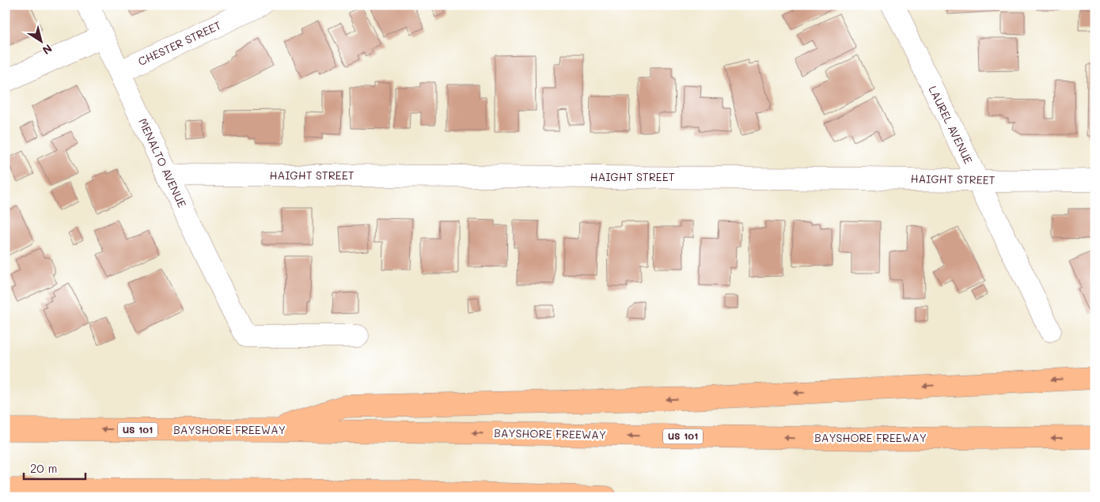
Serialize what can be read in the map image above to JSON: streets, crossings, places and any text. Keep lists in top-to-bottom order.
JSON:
{
  "streets": {
    "highway": ["US 101", "BAYSHORE FREEWAY"],
    "street": [
      "CHESTER STREET",
      "LAUREL AVENUE",
      "MENALTO AVENUE",
      "HAIGHT STREET"
    ]
  },
  "crossings": [
    ["CHESTER STREET", "MENALTO AVENUE"],
    ["LAUREL AVENUE", "HAIGHT STREET"],
    ["MENALTO AVENUE", "HAIGHT STREET"]
  ],
  "scale_bar": "20 m",
  "north": "bottom right"
}
